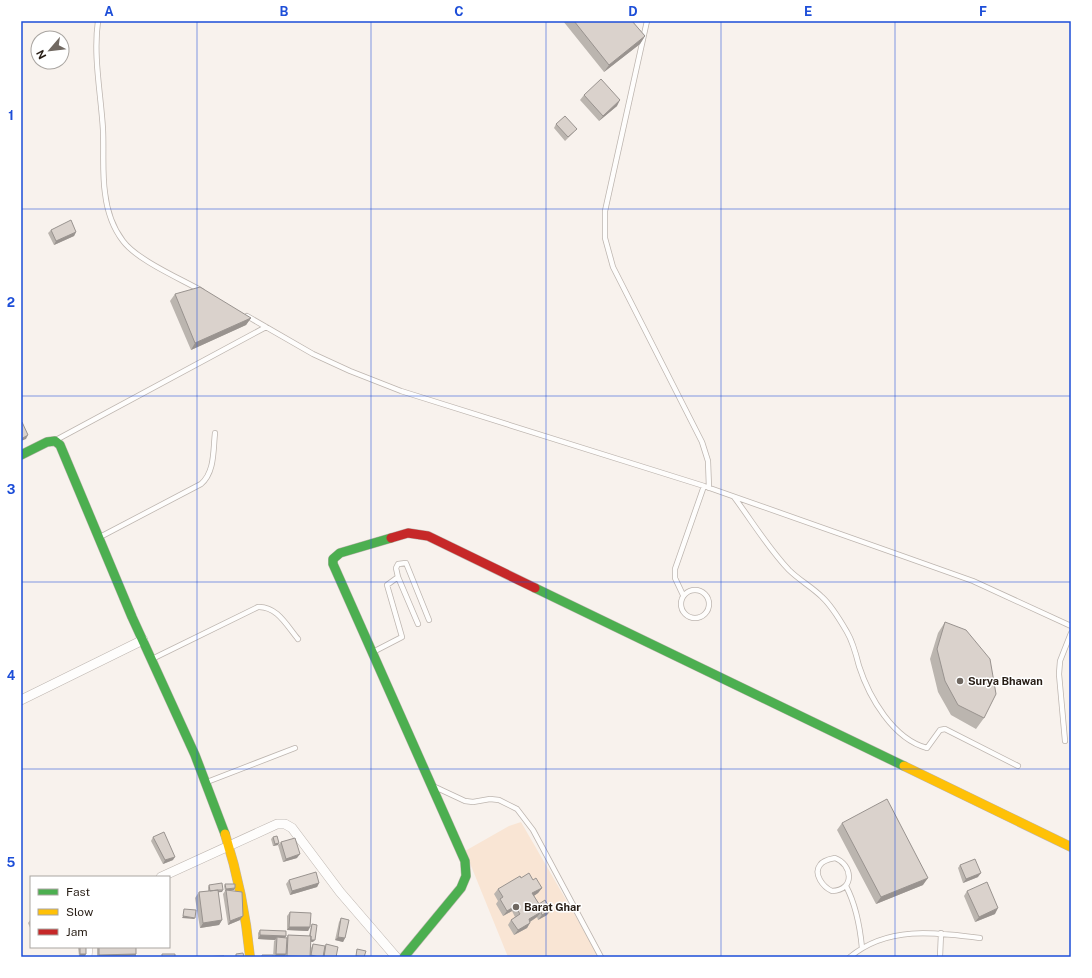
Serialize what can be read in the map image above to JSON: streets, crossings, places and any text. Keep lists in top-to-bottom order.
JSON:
{
  "places": ["Surya Bhawan", "Barat Ghar"],
  "legend": ["Fast", "Slow", "Jam"],
  "north": "bottom left",
  "grid": {
    "columns": [
      "A",
      "B",
      "C",
      "D",
      "E",
      "F"
    ],
    "rows": [
      "1",
      "2",
      "3",
      "4",
      "5"
    ]
  }
}
